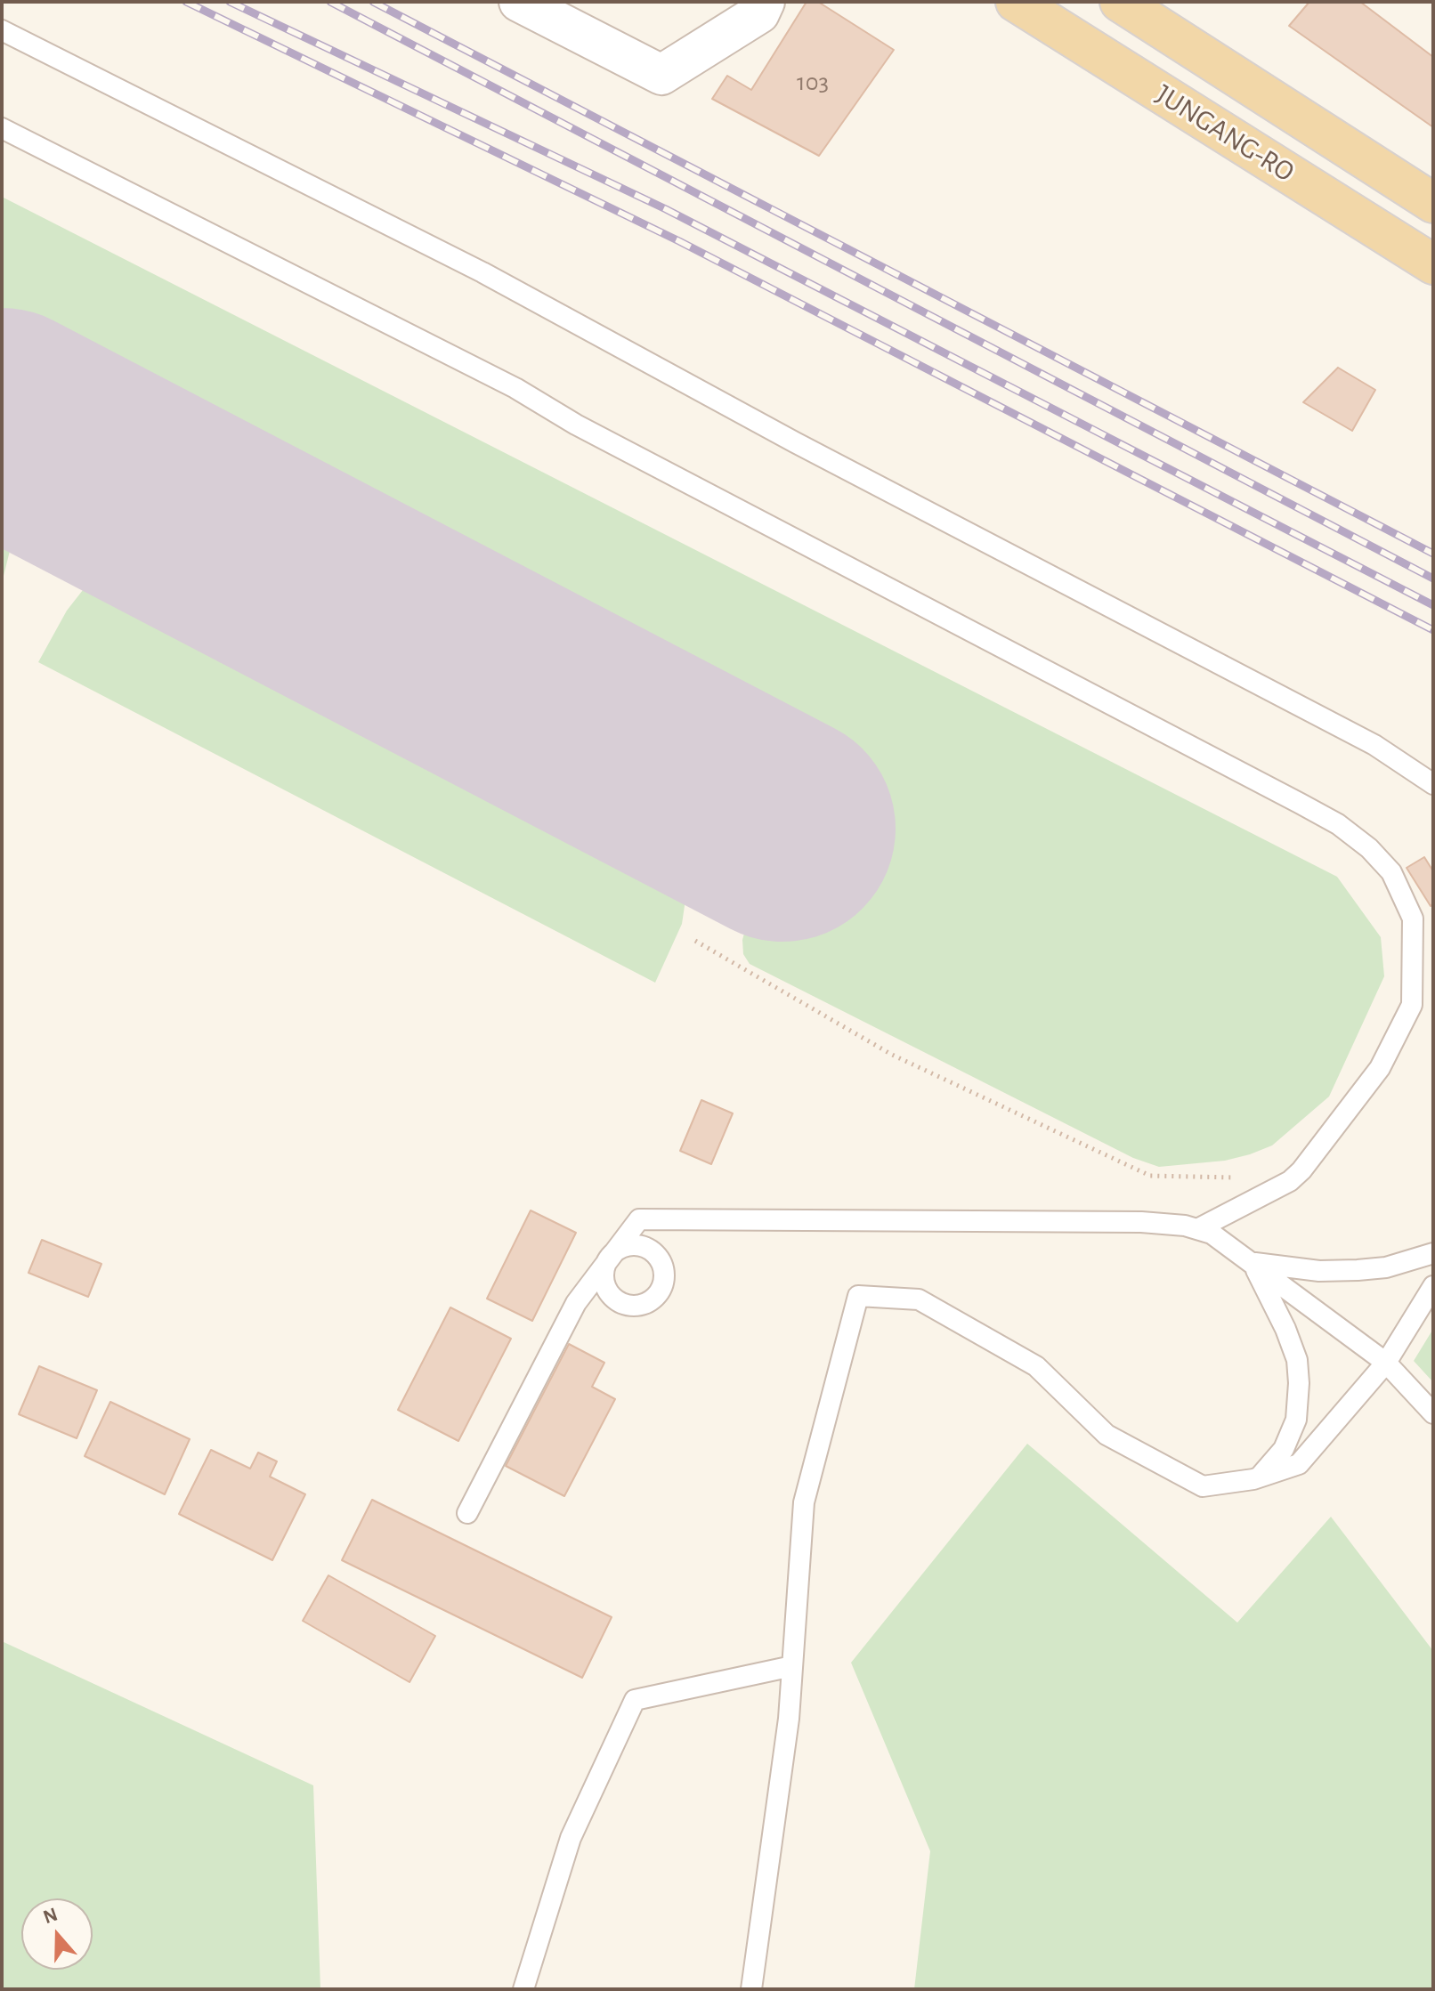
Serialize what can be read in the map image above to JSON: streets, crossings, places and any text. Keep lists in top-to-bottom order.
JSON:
{
  "streets": {
    "main road": ["JUNGANG-RO"]
  },
  "house_numbers": ["103"],
  "north": "top"
}
